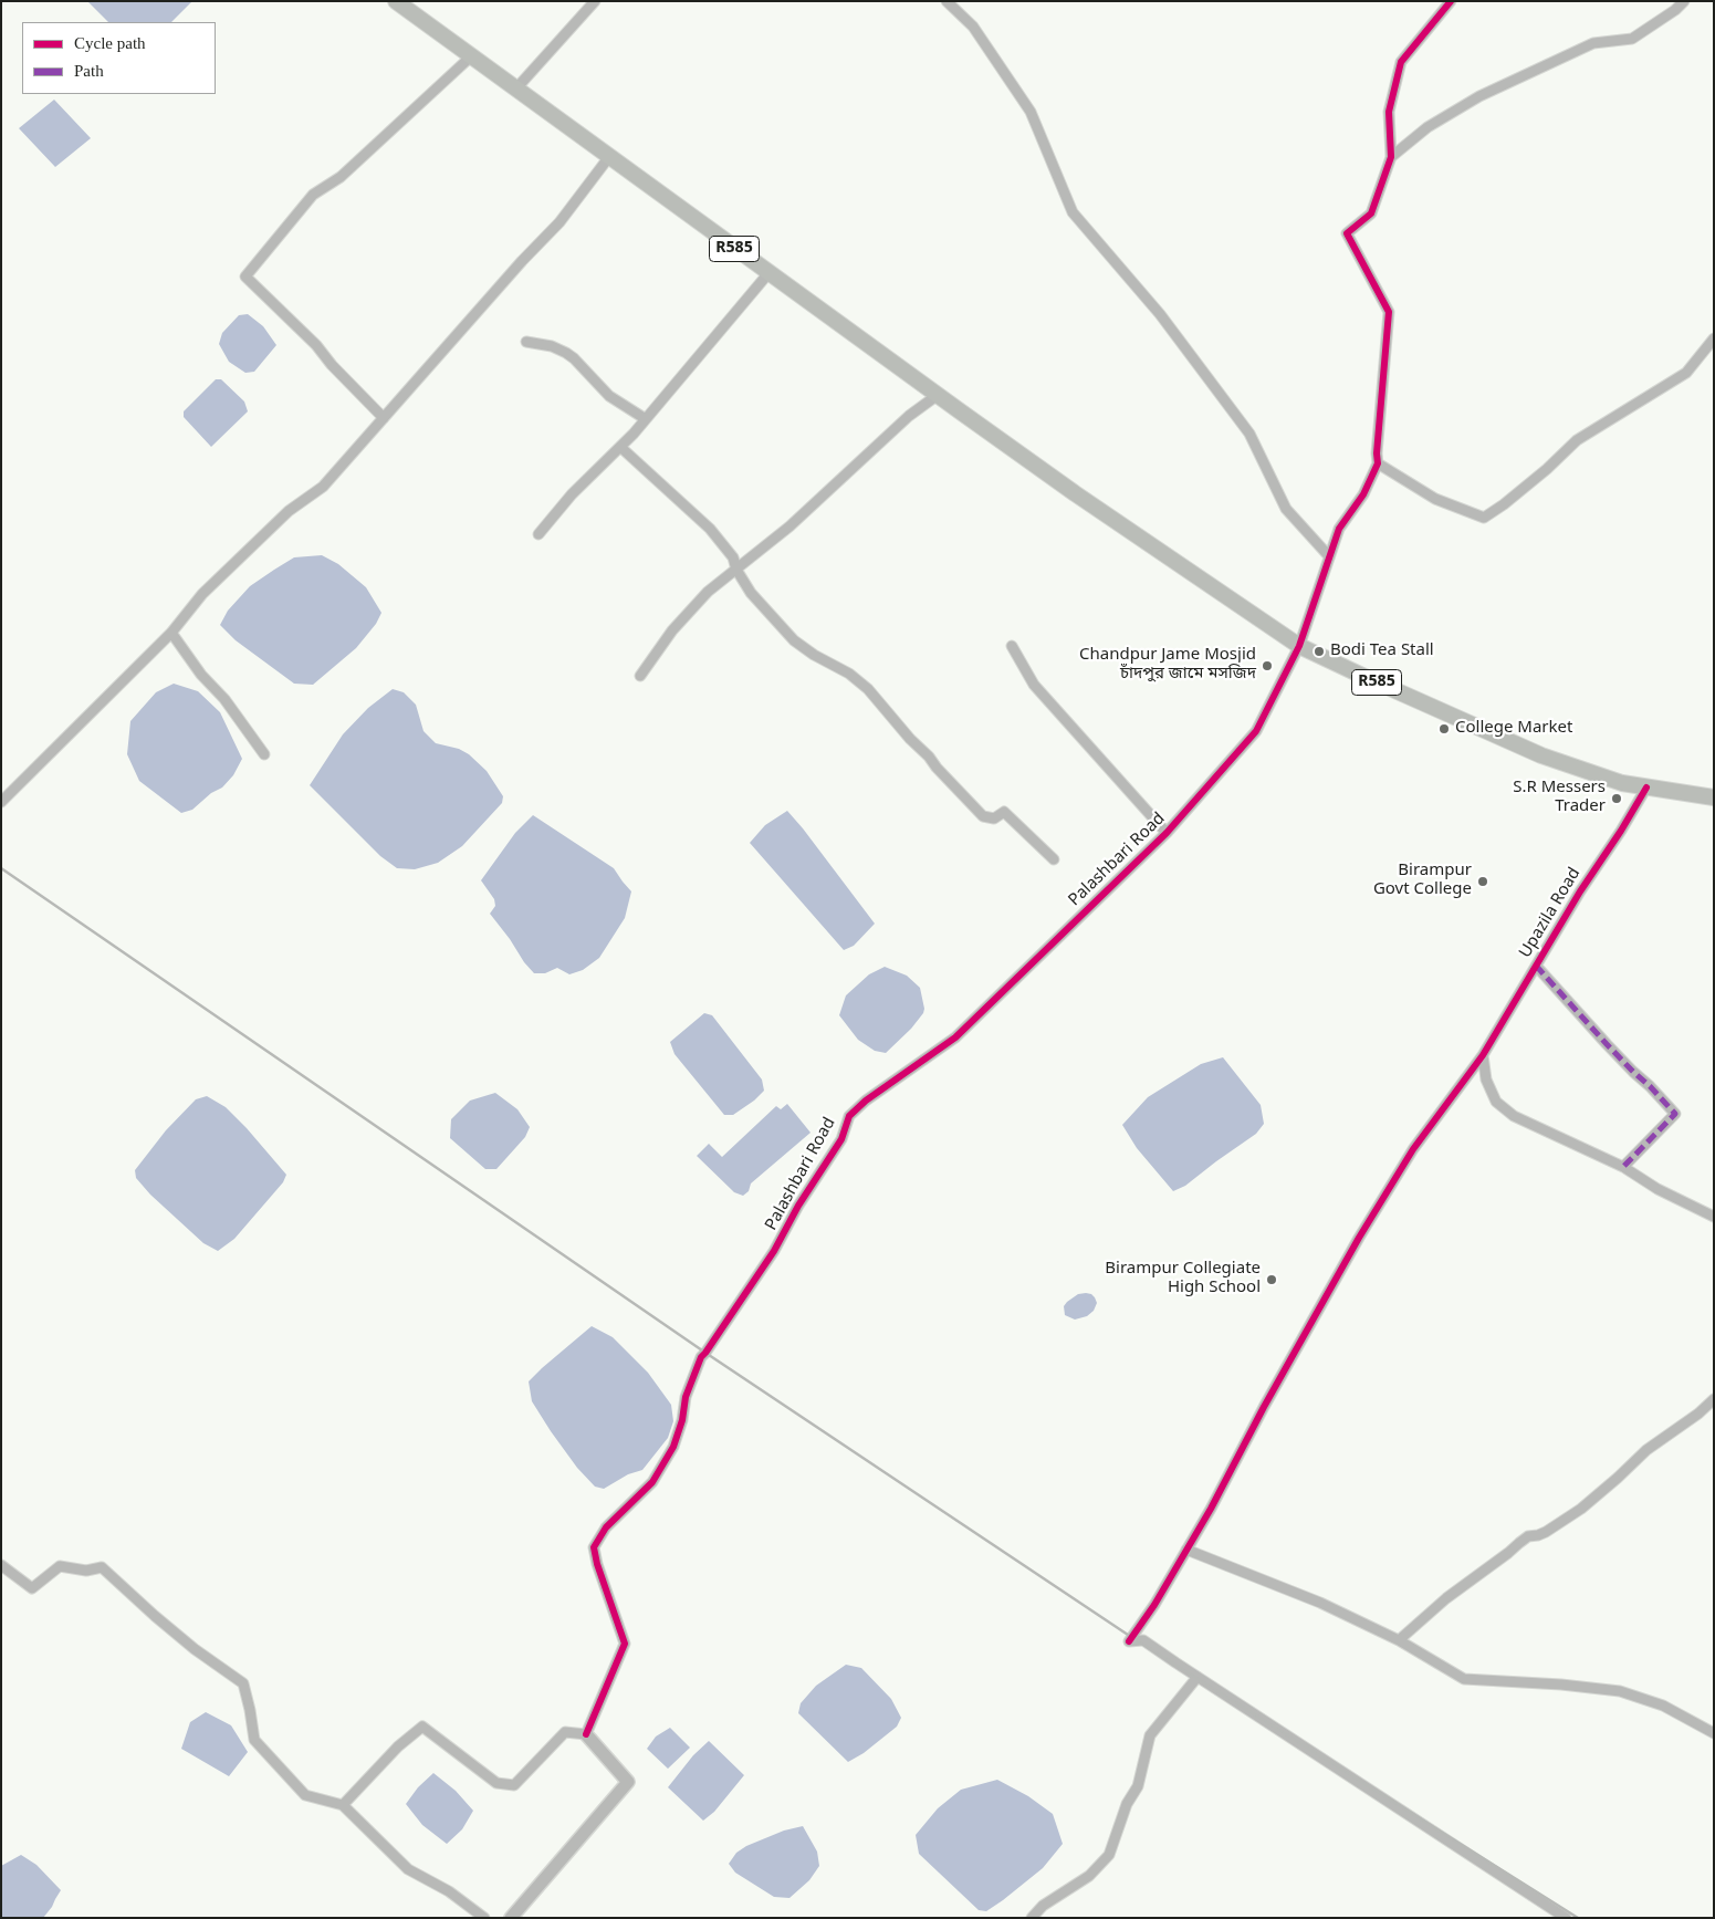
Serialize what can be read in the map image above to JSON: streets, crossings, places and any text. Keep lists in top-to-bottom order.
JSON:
{
  "streets": {
    "main road": ["R585"],
    "street": ["Palashbari Road", "Upazila Road"]
  },
  "crossings": [
    ["R585", "Palashbari Road"],
    ["R585", "Upazila Road"]
  ],
  "places": [
    "Bodi Tea Stall",
    "Chandpur Jame Mosjid চাঁদপুর জামে মসজিদ",
    "College Market",
    "S.R Messers Trader",
    "Birampur Govt College",
    "Birampur Collegiate High School"
  ],
  "legend": ["Cycle path", "Path"]
}
